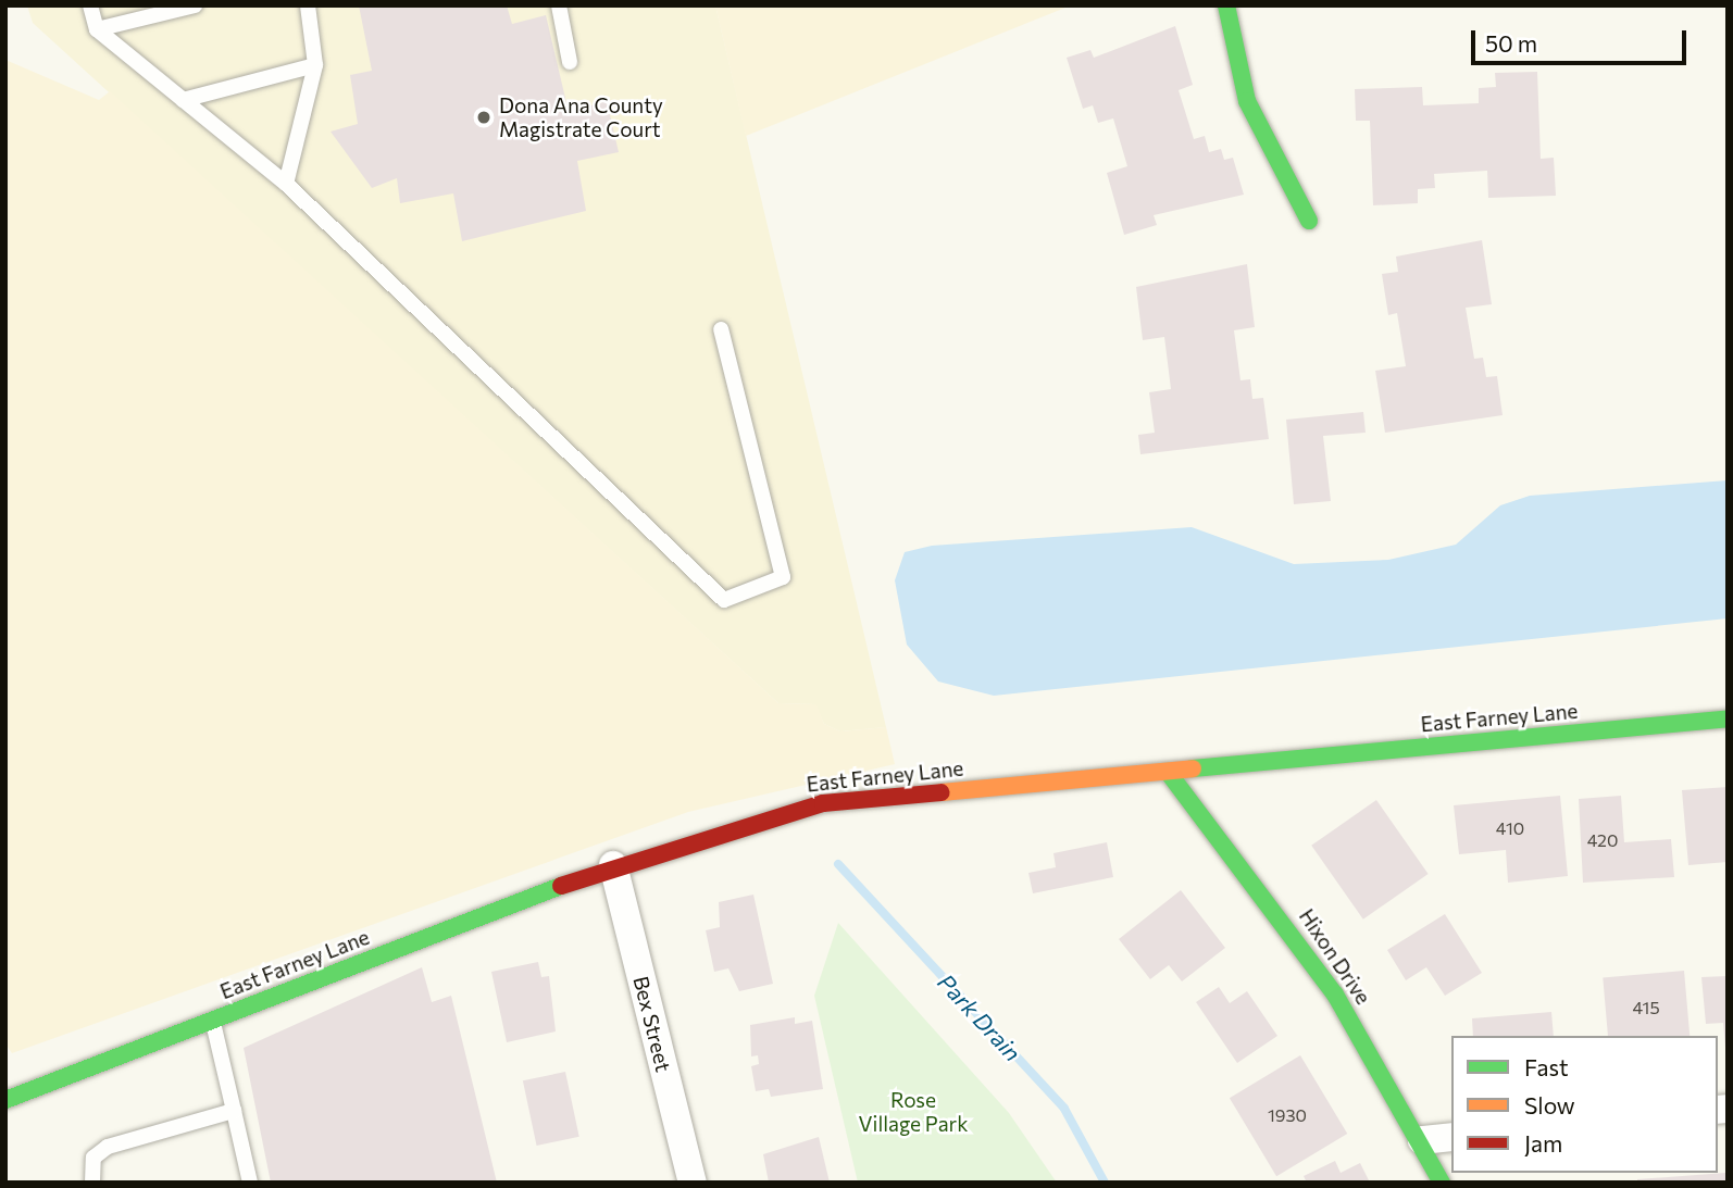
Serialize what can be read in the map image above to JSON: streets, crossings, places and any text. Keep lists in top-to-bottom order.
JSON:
{
  "streets": {
    "street": ["East Farney Lane", "Hixon Drive", "Bex Street"]
  },
  "crossings": [
    ["East Farney Lane", "Hixon Drive"],
    ["East Farney Lane", "Bex Street"]
  ],
  "water": ["Park Drain"],
  "parks": ["Rose Village Park"],
  "places": ["Dona Ana County Magistrate Court"],
  "house_numbers": [
    "410",
    "420",
    "415",
    "1930"
  ],
  "legend": ["Fast", "Slow", "Jam"],
  "scale_bar": "50 m"
}
